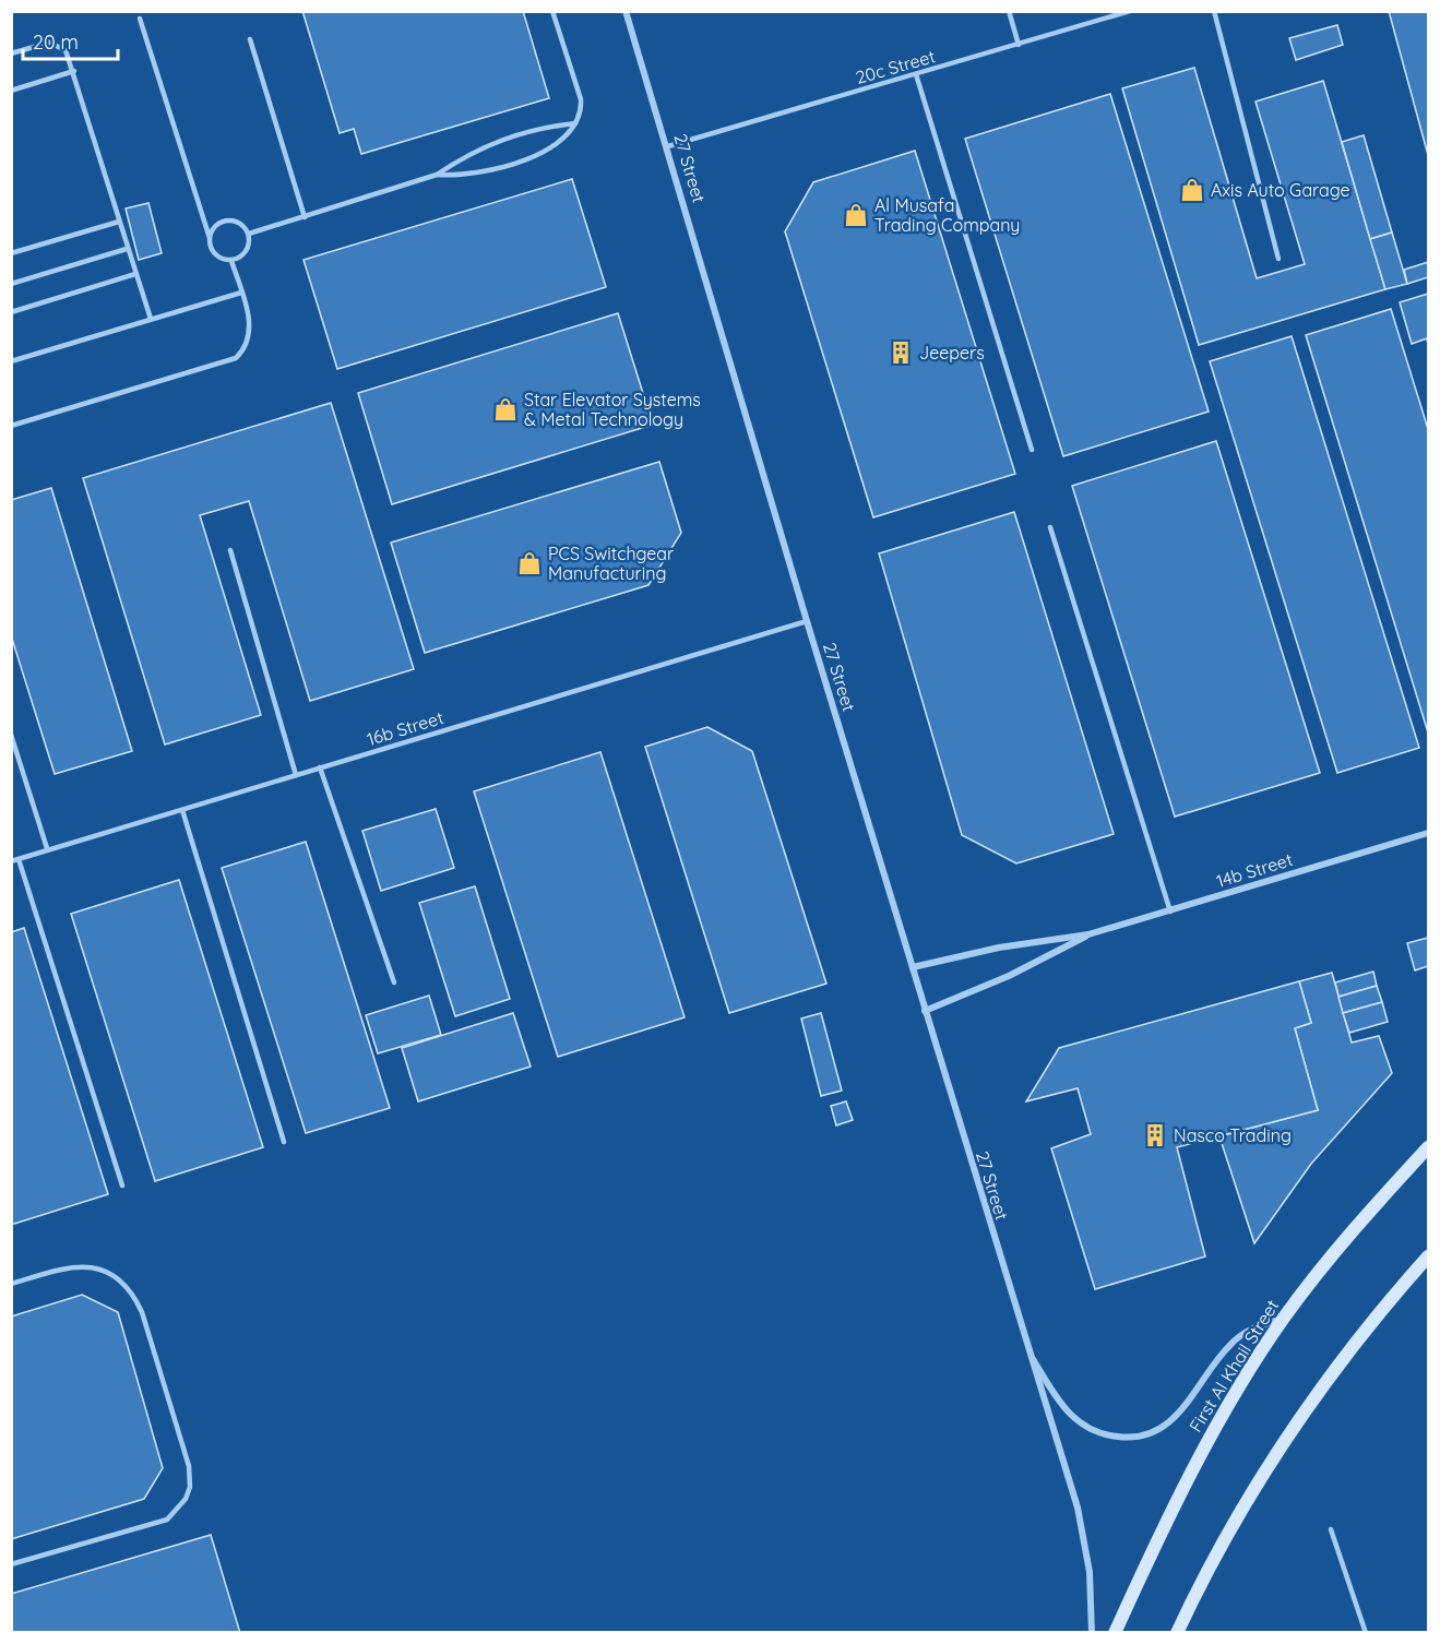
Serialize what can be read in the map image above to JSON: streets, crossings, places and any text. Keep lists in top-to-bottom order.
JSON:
{
  "streets": {
    "main road": ["First Al Khail Street"],
    "street": ["27 Street", "14b Street"],
    "lane": ["20c Street", "16b Street"]
  },
  "crossings": [
    ["20c Street", "27 Street"],
    ["27 Street", "16b Street"],
    ["27 Street", "14b Street"],
    ["27 Street", "First Al Khail Street"]
  ],
  "places": {
    "shop": [
      "Axis Auto Garage",
      "Al Musafa Trading Company",
      "Star Elevator Systems & Metal Technology",
      "PCS Switchgear Manufacturing"
    ],
    "building": ["Jeepers", "Nasco Trading"]
  },
  "scale_bar": "20 m"
}
